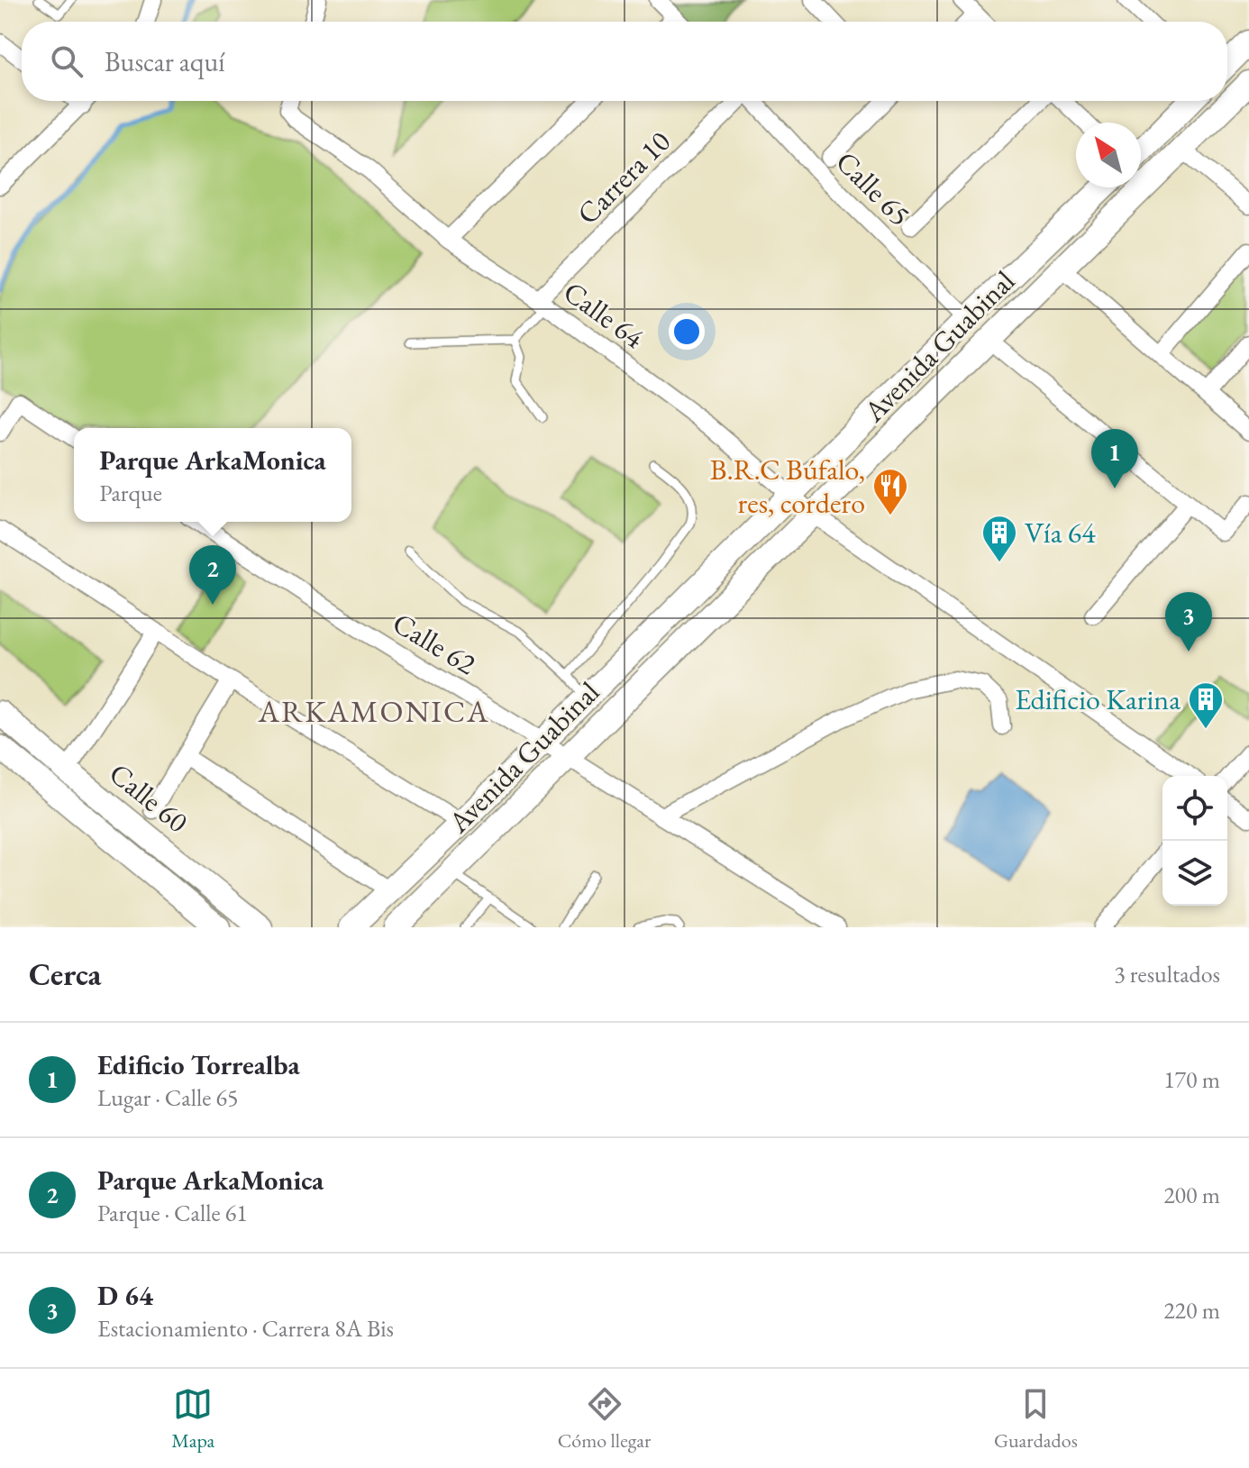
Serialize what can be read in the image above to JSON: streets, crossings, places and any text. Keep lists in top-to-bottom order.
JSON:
{
  "streets": {
    "main road": ["Avenida Guabinal", "Calle 60"],
    "street": [
      "Carrera 10",
      "Calle 65",
      "Calle 64",
      "Calle 62"
    ]
  },
  "crossings": [
    ["Carrera 10", "Calle 64"],
    ["Calle 65", "Avenida Guabinal"],
    ["Calle 64", "Avenida Guabinal"],
    ["Avenida Guabinal", "Calle 62"]
  ],
  "districts": ["ARKAMONICA"],
  "places": {
    "restaurant": ["B.R.C Búfalo, res, cordero"],
    "building": ["Vía 64", "Edificio Karina"]
  },
  "north": "top left",
  "page": {
    "search": "Buscar aquí",
    "popup": ["Parque ArkaMonica", "Parque"],
    "pins": ["1", "2", "3"],
    "heading": ["Cerca", "3 resultados"],
    "list": [
      {
        "mark": "1",
        "name": "Edificio Torrealba",
        "note": "Lugar · Calle 65",
        "value": "170 m"
      },
      {
        "mark": "2",
        "name": "Parque ArkaMonica",
        "note": "Parque · Calle 61",
        "value": "200 m"
      },
      {
        "mark": "3",
        "name": "D 64",
        "note": "Estacionamiento · Carrera 8A Bis",
        "value": "220 m"
      }
    ],
    "nav": ["Mapa", "Cómo llegar", "Guardados"]
  }
}
